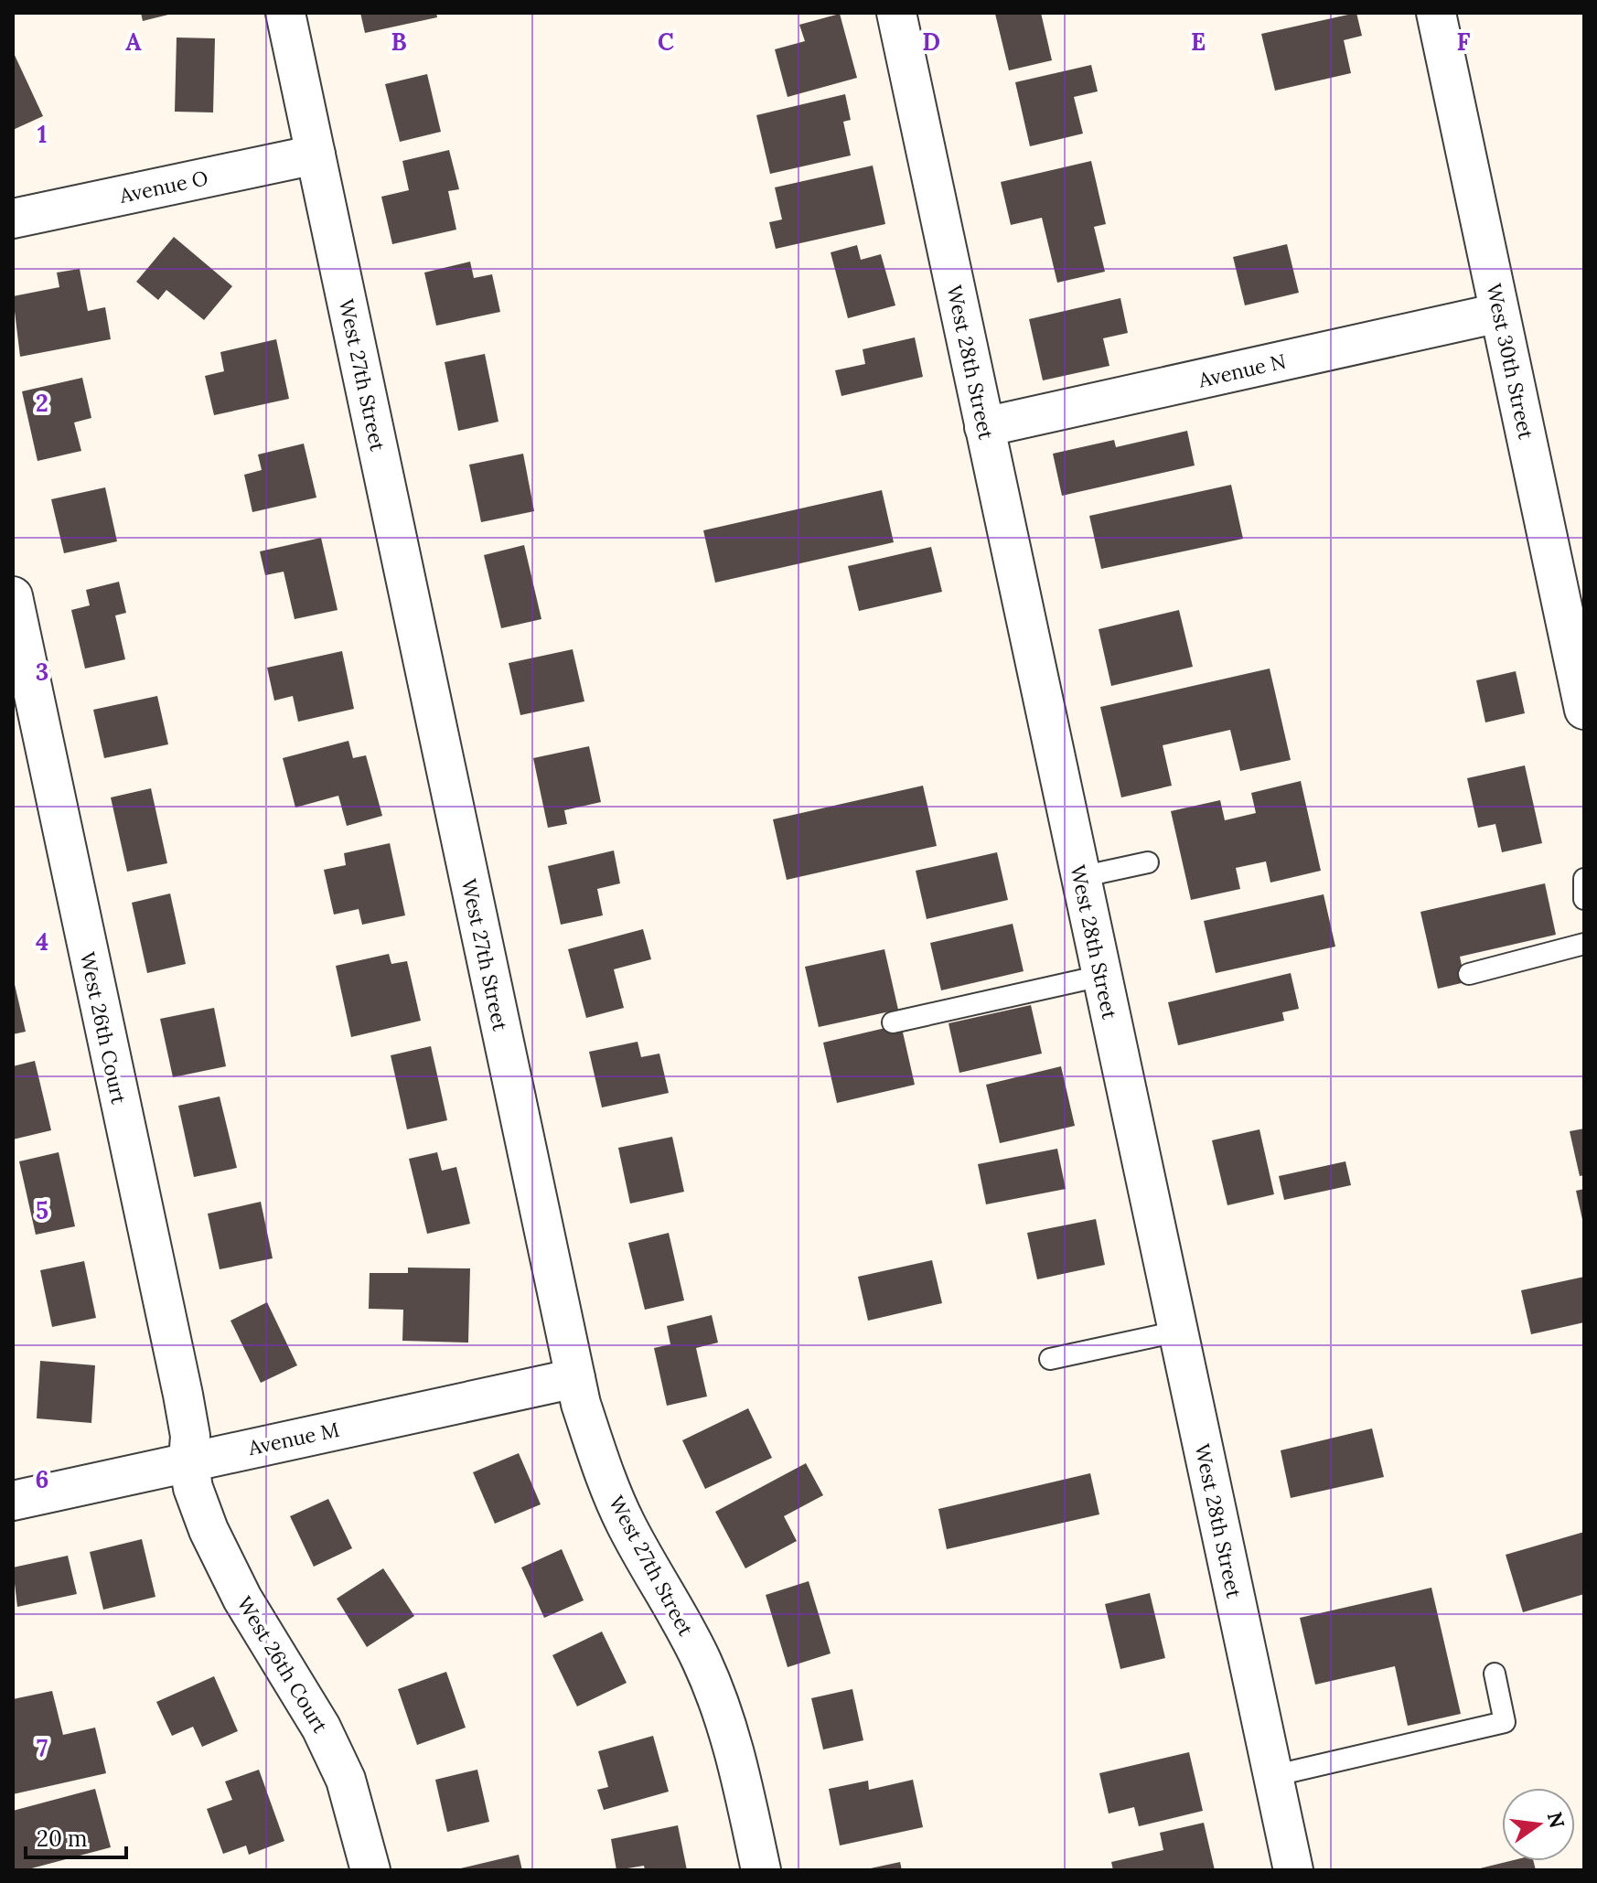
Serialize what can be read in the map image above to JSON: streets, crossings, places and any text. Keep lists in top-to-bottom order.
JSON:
{
  "streets": {
    "street": [
      "Avenue O",
      "West 30th Street",
      "West 28th Street",
      "Avenue N",
      "West 27th Street",
      "West 26th Court",
      "Avenue M"
    ]
  },
  "crossings": [
    ["Avenue O", "West 27th Street"],
    ["West 30th Street", "Avenue N"],
    ["West 28th Street", "Avenue N"],
    ["West 27th Street", "Avenue M"],
    ["West 26th Court", "Avenue M"]
  ],
  "scale_bar": "20 m",
  "north": "right",
  "grid": {
    "columns": [
      "A",
      "B",
      "C",
      "D",
      "E",
      "F"
    ],
    "rows": [
      "1",
      "2",
      "3",
      "4",
      "5",
      "6",
      "7"
    ]
  }
}
